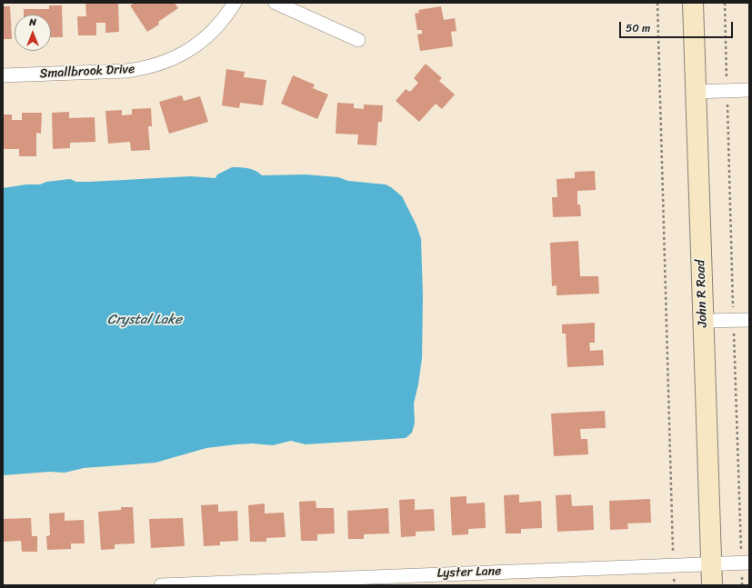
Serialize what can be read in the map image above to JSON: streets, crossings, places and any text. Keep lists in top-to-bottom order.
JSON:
{
  "streets": {
    "main road": ["John R Road"],
    "street": ["Smallbrook Drive", "Lyster Lane"]
  },
  "crossings": [
    ["John R Road", "Lyster Lane"]
  ],
  "water": ["Crystal Lake"],
  "scale_bar": "50 m",
  "north": "top"
}
